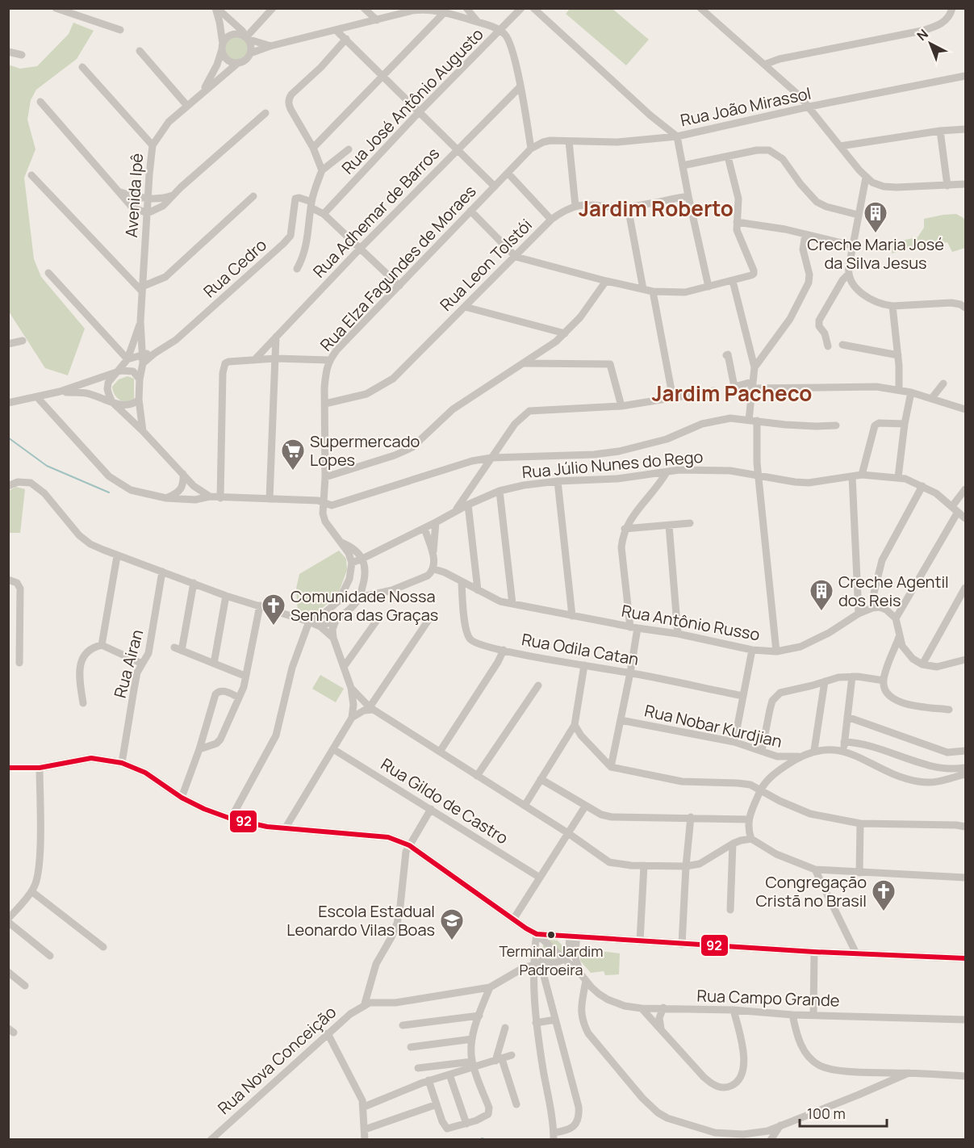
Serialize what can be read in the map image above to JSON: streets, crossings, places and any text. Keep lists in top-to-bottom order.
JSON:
{
  "streets": {
    "street": [
      "Rua José Antônio Augusto",
      "Rua João Mirassol",
      "Avenida Ipê",
      "Rua Adhemar de Barros",
      "Rua Leon Tolstói",
      "Rua Cedro",
      "Rua Elza Fagundes de Moraes",
      "Rua Júlio Nunes do Rego",
      "Rua Antônio Russo",
      "Rua Odila Catan",
      "Rua Airan",
      "Rua Nobar Kurdjian",
      "Rua Gildo de Castro",
      "Rua Campo Grande",
      "Rua Nova Conceição"
    ]
  },
  "crossings": [
    ["Rua João Mirassol", "Rua Elza Fagundes de Moraes"],
    ["Avenida Ipê", "Rua Cedro"],
    ["Rua Leon Tolstói", "Rua Elza Fagundes de Moraes"],
    ["Rua Elza Fagundes de Moraes", "Rua Júlio Nunes do Rego"],
    ["Rua Antônio Russo", "Rua Odila Catan"]
  ],
  "districts": ["Jardim Roberto", "Jardim Pacheco"],
  "places": {
    "building": ["Creche Maria José da Silva Jesus", "Creche Agentil dos Reis"],
    "supermarket": ["Supermercado Lopes"],
    "church": ["Comunidade Nossa Senhora das Graças", "Congregação Cristã no Brasil"],
    "other": ["Terminal Jardim Padroeira"],
    "school or university": ["Escola Estadual Leonardo Vilas Boas"]
  },
  "lines": ["transit line 92"],
  "scale_bar": "100 m",
  "north": "top left"
}
